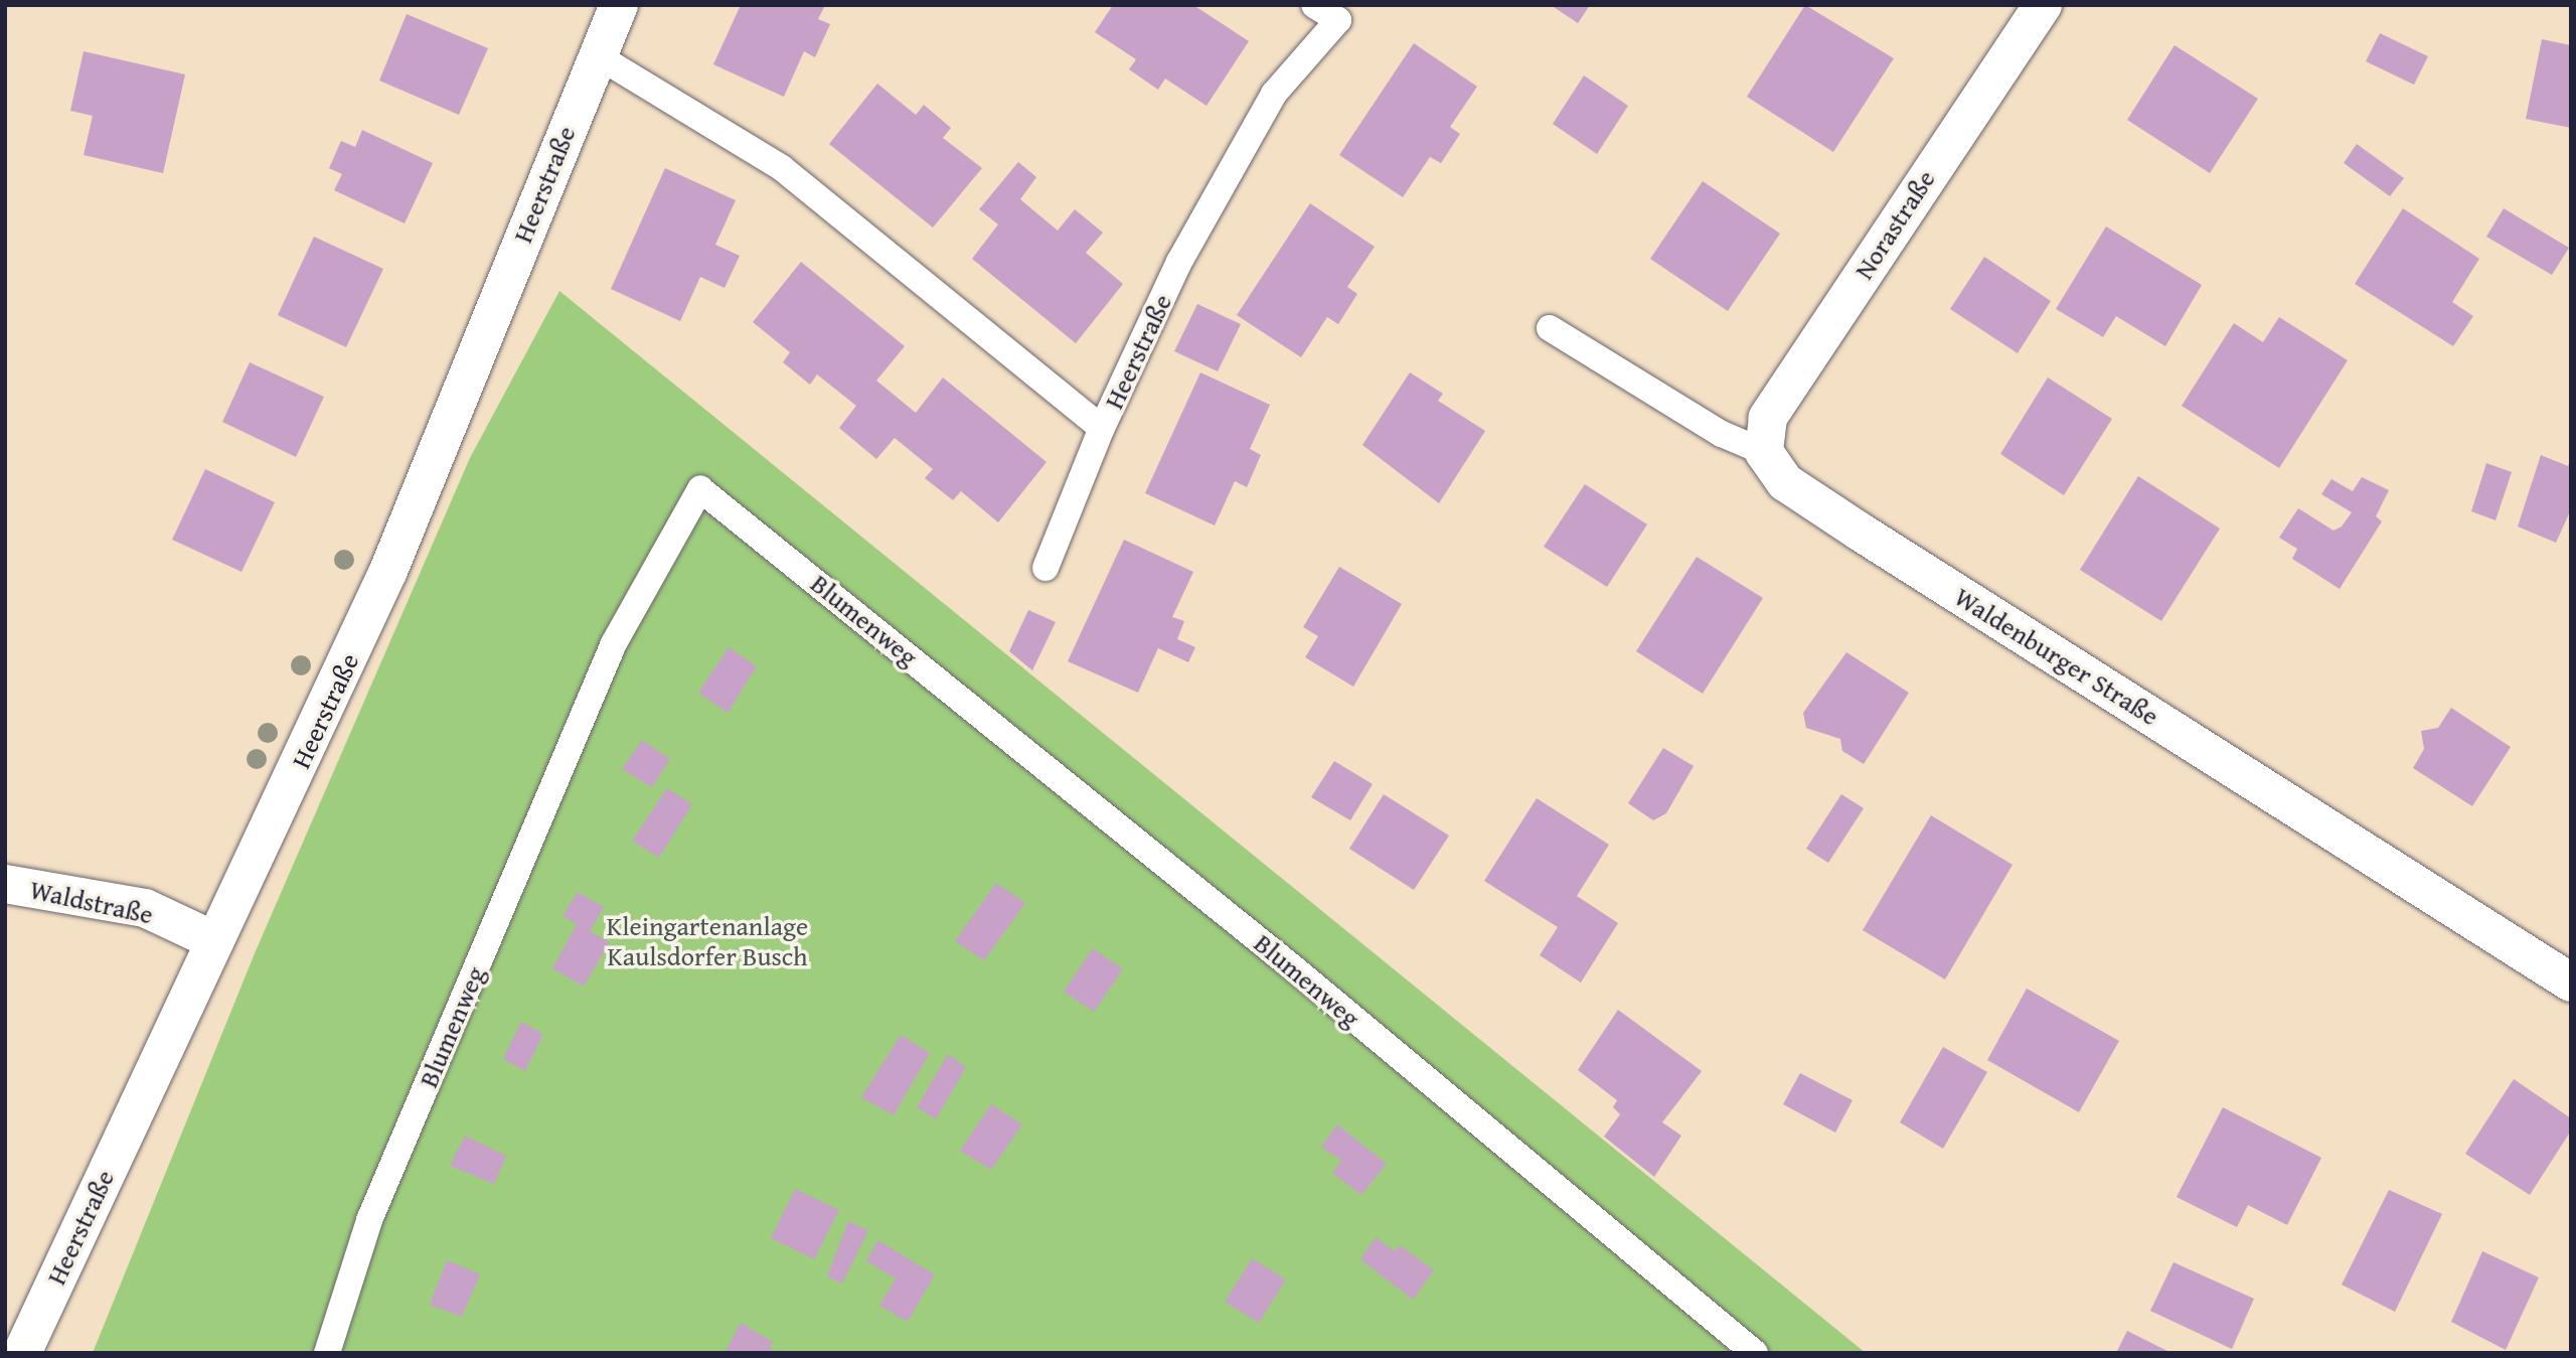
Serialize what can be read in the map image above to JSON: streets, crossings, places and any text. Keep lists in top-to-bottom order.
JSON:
{
  "streets": {
    "street": [
      "Heerstraße",
      "Norastraße",
      "Waldenburger Straße",
      "Waldstraße"
    ],
    "lane": ["Blumenweg"]
  },
  "crossings": [
    ["Heerstraße", "Waldstraße"],
    ["Norastraße", "Waldenburger Straße"]
  ],
  "parks": ["Kleingartenanlage Kaulsdorfer Busch"]
}
